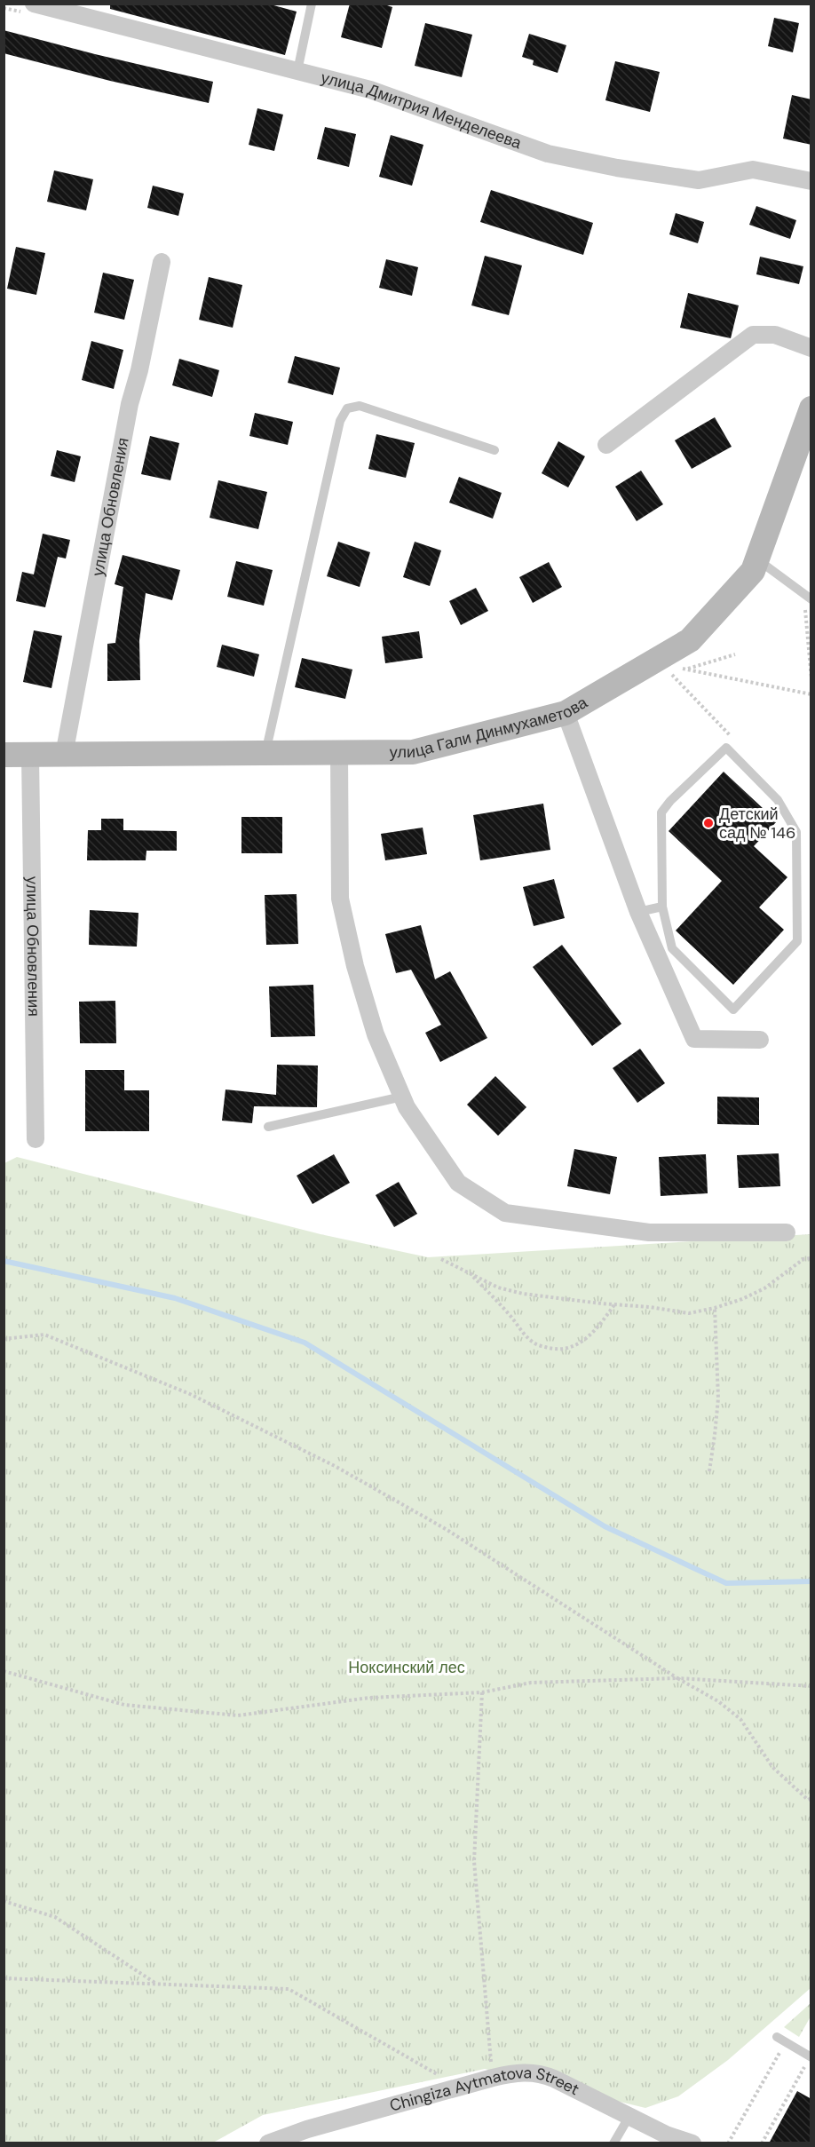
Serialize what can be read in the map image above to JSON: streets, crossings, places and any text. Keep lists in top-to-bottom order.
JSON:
{
  "streets": {
    "street": [
      "улица Дмитрия Менделеева",
      "улица Обновления",
      "улица Гали Динмухаметова",
      "Chingiza Aytmatova Street"
    ]
  },
  "crossings": [
    ["улица Обновления", "улица Гали Динмухаметова"]
  ],
  "parks": ["Ноксинский лес"],
  "places": ["Детский сад № 146"]
}
